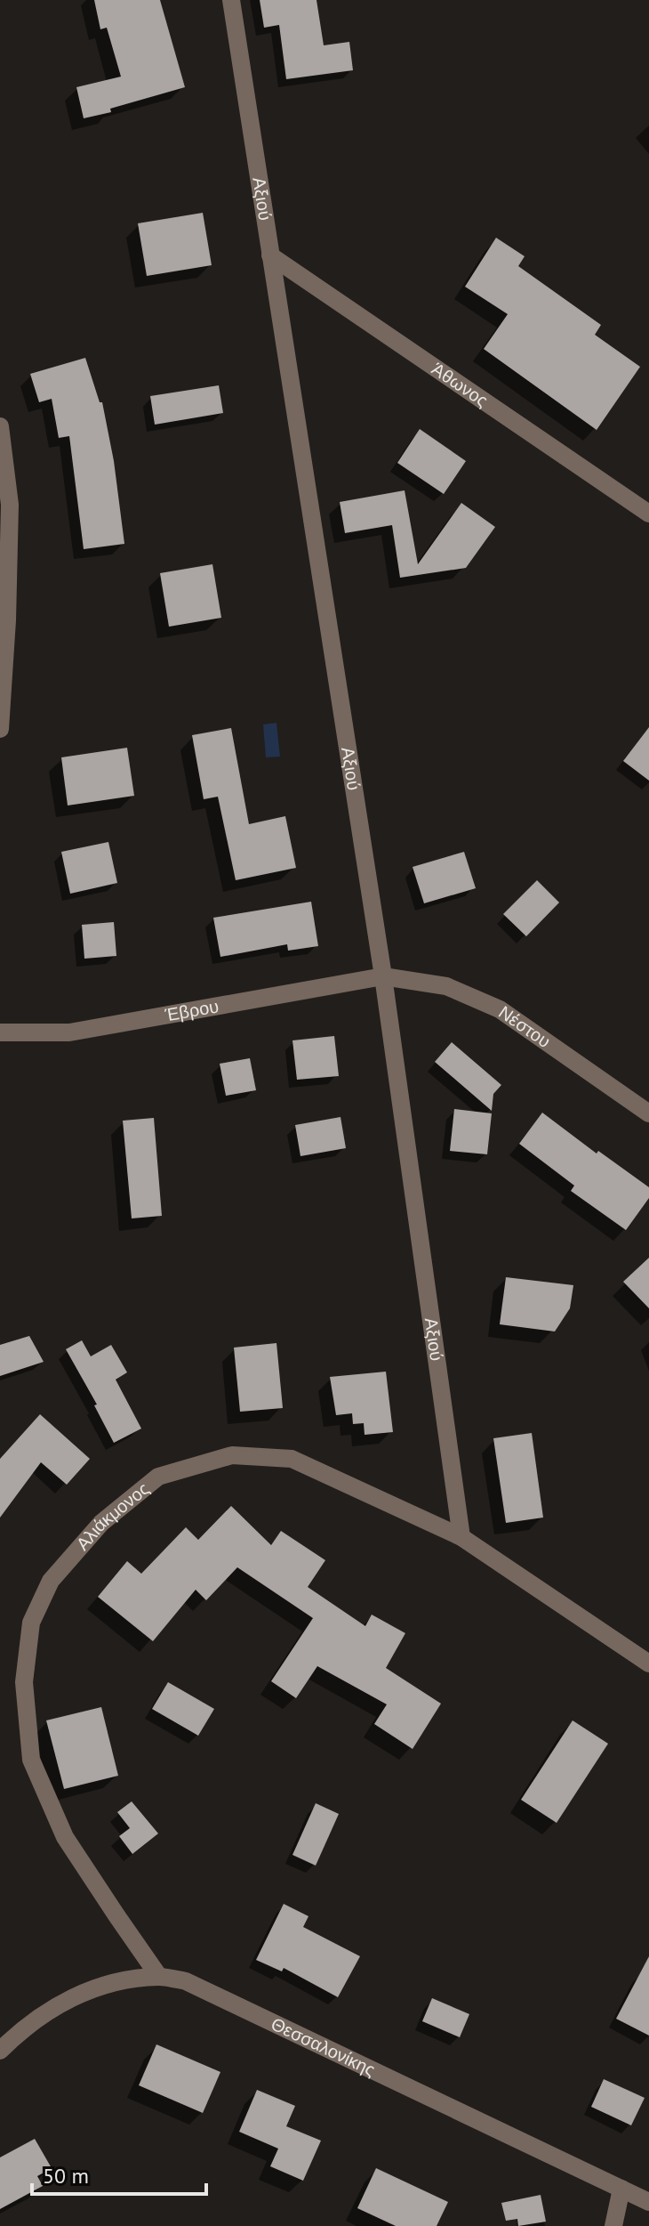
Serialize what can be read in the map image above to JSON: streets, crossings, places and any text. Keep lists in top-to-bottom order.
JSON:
{
  "streets": {
    "street": [
      "Αξιού",
      "Άθωνος",
      "Έβρου",
      "Νέστου",
      "Αλιάκμονος",
      "Θεσσαλονίκης"
    ]
  },
  "crossings": [
    ["Αξιού", "Άθωνος"],
    ["Αξιού", "Έβρου"],
    ["Αξιού", "Νέστου"],
    ["Αξιού", "Αλιάκμονος"],
    ["Έβρου", "Νέστου"],
    ["Αλιάκμονος", "Θεσσαλονίκης"]
  ],
  "scale_bar": "50 m"
}
